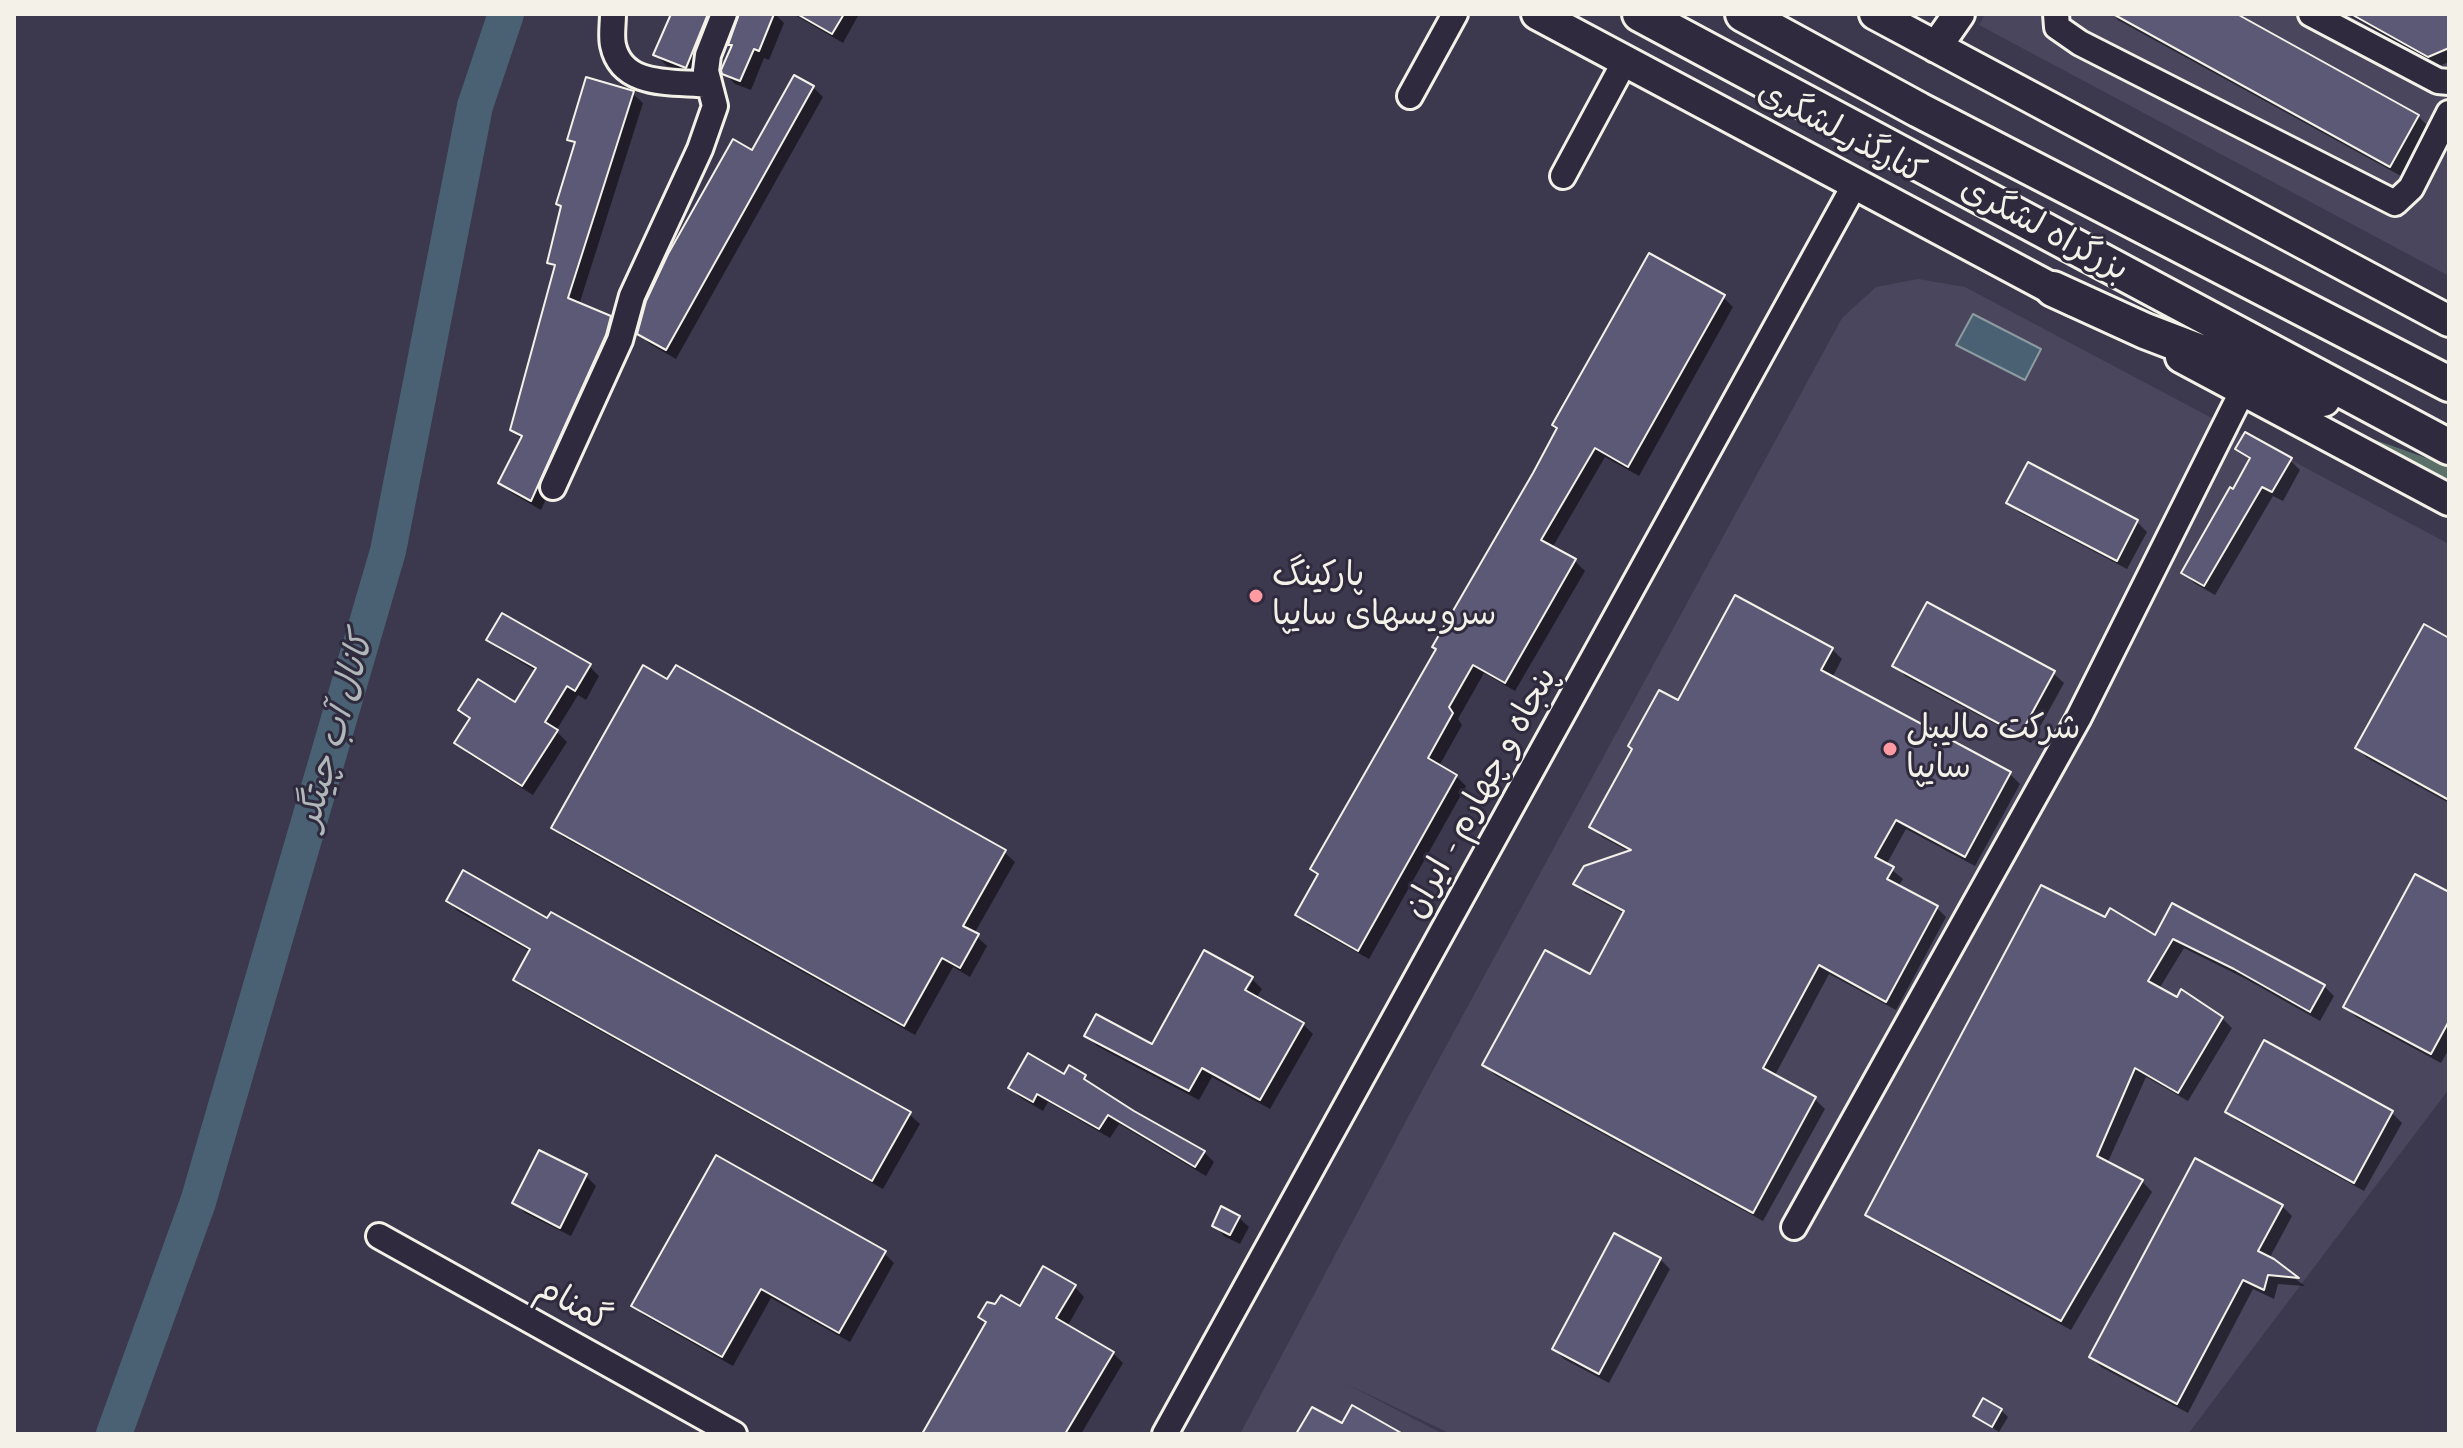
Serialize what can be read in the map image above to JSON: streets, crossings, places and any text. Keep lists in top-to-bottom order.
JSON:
{
  "streets": {
    "highway": ["بزرگراه لشگری"],
    "main road": ["کنارگذر لشگری"],
    "lane": ["پنجاه و چهارم - ایران", "گمنام"]
  },
  "crossings": [
    ["کنارگذر لشگری", "پنجاه و چهارم - ایران"]
  ],
  "water": ["کانال آب چیتگر"],
  "places": ["پارکینگ سرویسهای سایپا", "شرکت مالیبل سایپا"]
}
